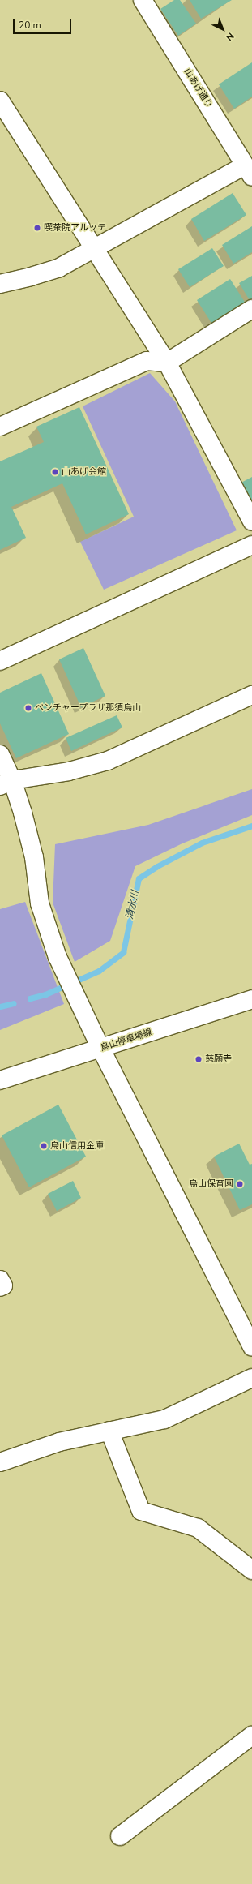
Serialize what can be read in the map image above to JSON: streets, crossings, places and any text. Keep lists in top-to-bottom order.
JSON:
{
  "streets": {
    "street": ["山あげ通り", "烏山停車場線"]
  },
  "water": ["清水川"],
  "places": [
    "喫茶院アルッテ",
    "山あげ会館",
    "ベンチャープラザ那須烏山",
    "慈願寺",
    "烏山信用金庫",
    "烏山保育園"
  ],
  "scale_bar": "20 m",
  "north": "bottom right"
}
